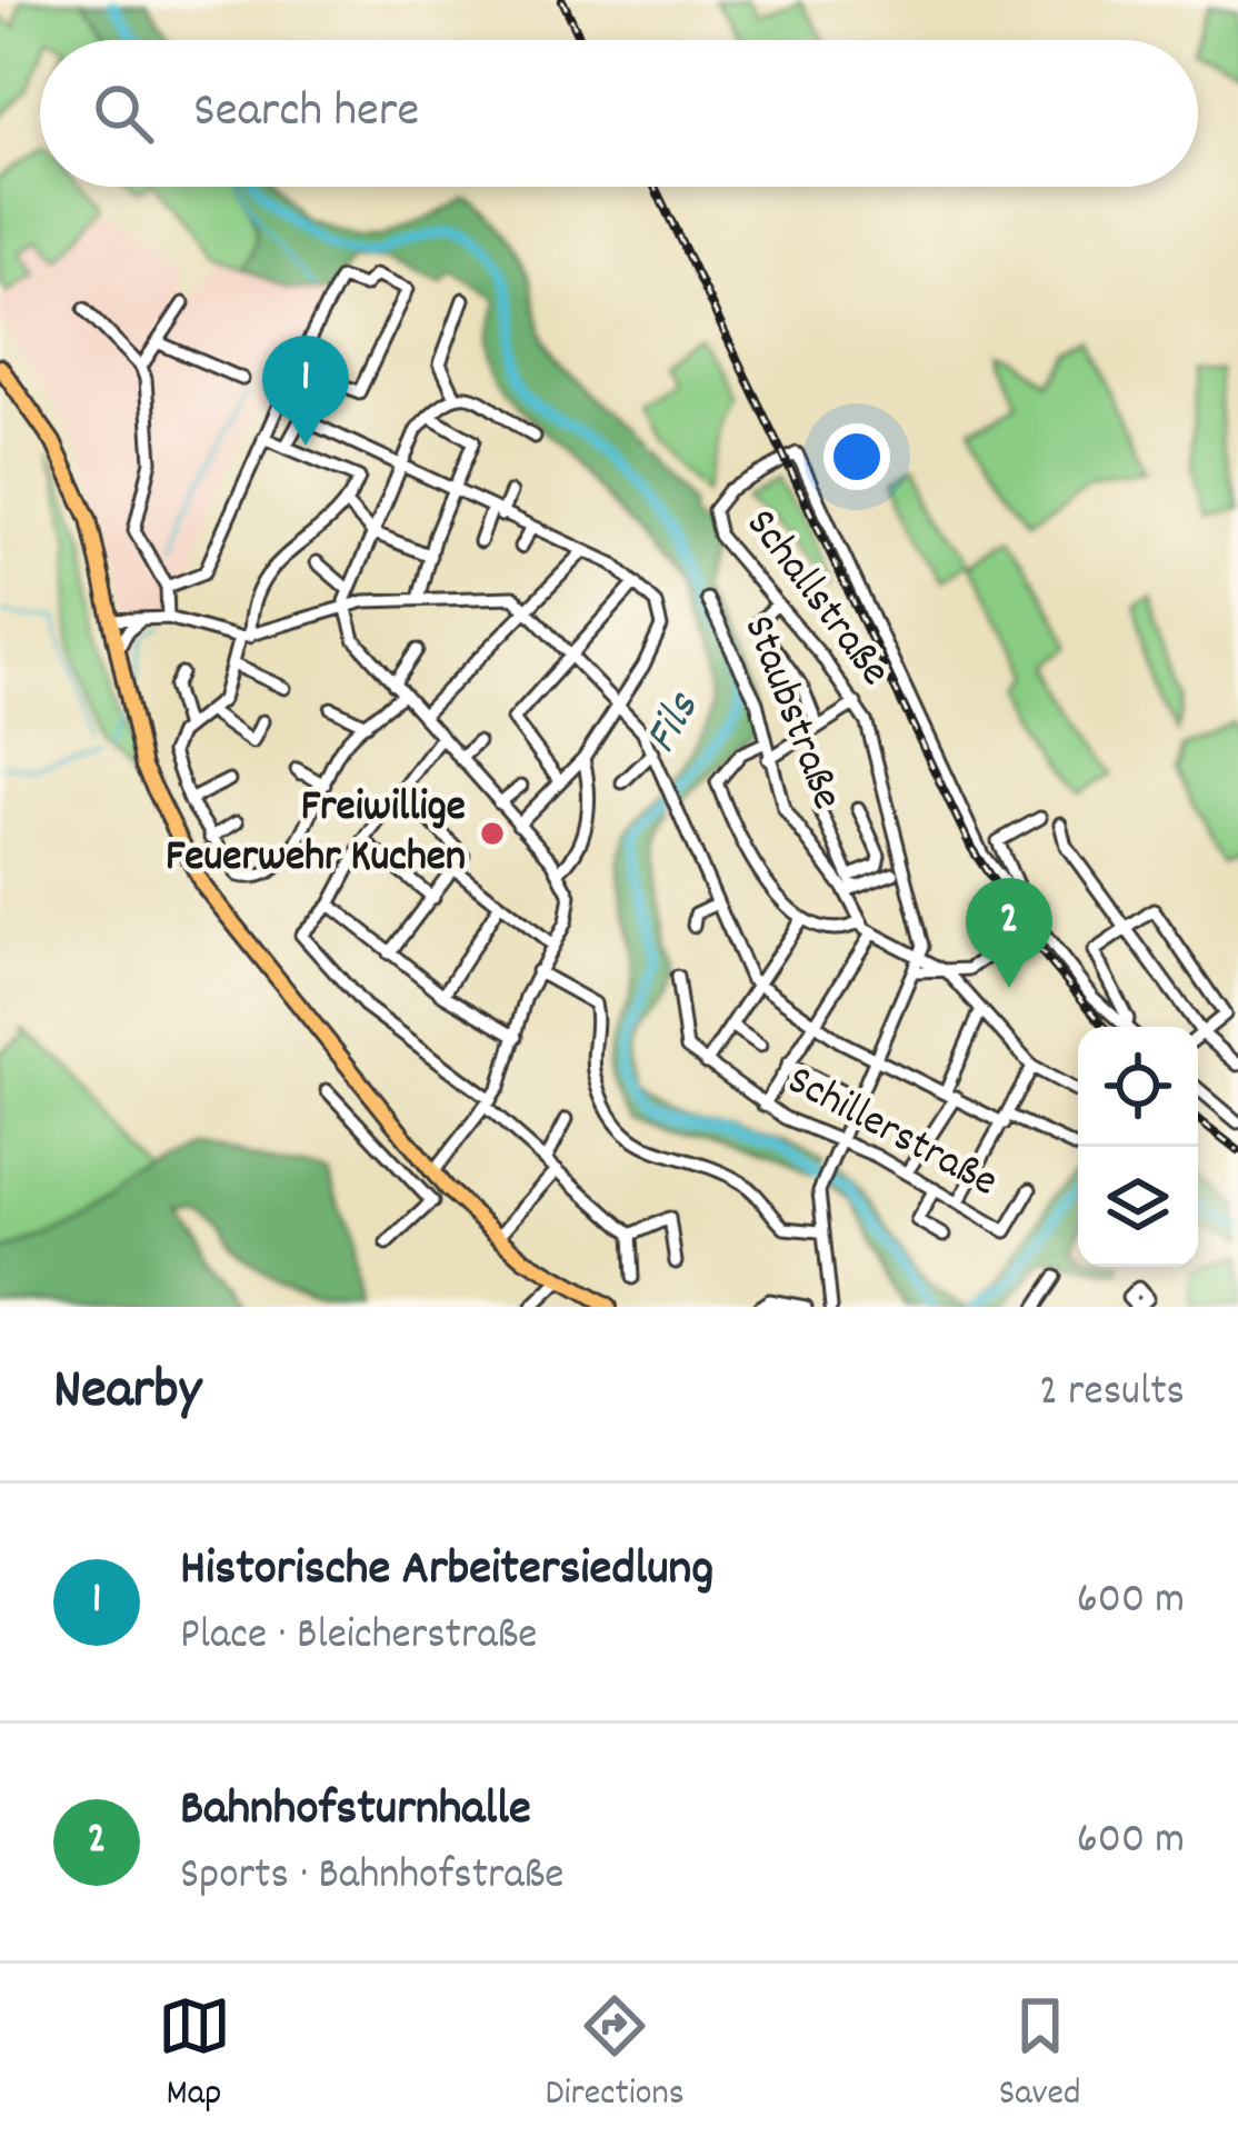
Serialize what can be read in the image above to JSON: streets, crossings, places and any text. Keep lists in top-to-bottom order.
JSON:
{
  "streets": {
    "street": ["Schallstraße", "Staubstraße", "Schillerstraße"]
  },
  "crossings": [
    ["Schallstraße", "Staubstraße"]
  ],
  "water": ["Fils"],
  "places": ["Freiwillige Feuerwehr Kuchen"],
  "page": {
    "search": "Search here",
    "pins": ["1", "2"],
    "heading": ["Nearby", "2 results"],
    "list": [
      {
        "mark": "1",
        "name": "Historische Arbeitersiedlung",
        "note": "Place · Bleicherstraße",
        "value": "600 m"
      },
      {
        "mark": "2",
        "name": "Bahnhofsturnhalle",
        "note": "Sports · Bahnhofstraße",
        "value": "600 m"
      }
    ],
    "nav": ["Map", "Directions", "Saved"]
  }
}
